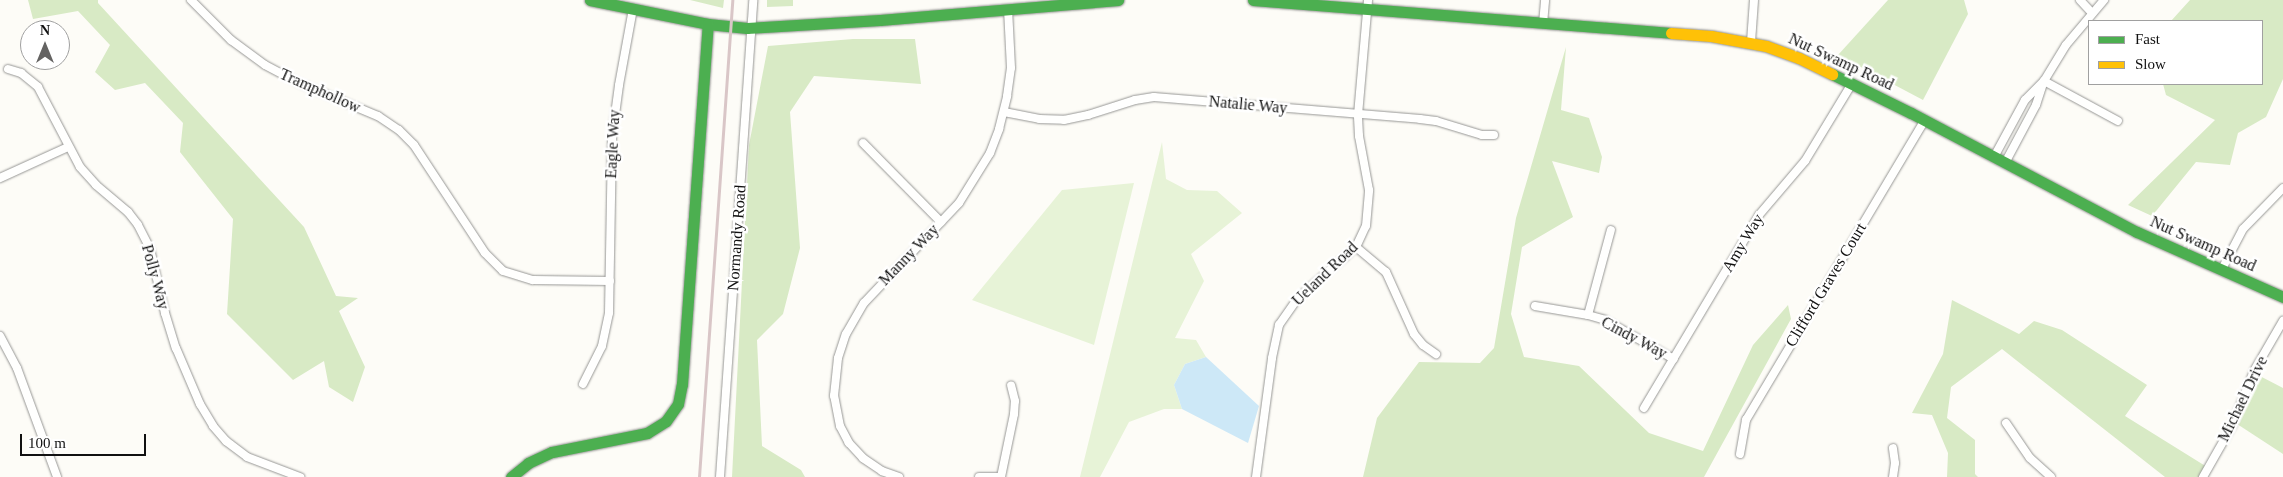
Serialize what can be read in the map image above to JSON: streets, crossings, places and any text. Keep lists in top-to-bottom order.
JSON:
{
  "streets": {
    "main road": ["Nut Swamp Road"],
    "street": [
      "Tramphollow",
      "Natalie Way",
      "Eagle Way",
      "Normandy Road",
      "Amy Way",
      "Manny Way",
      "Ueland Road",
      "Polly Way",
      "Clifford Graves Court",
      "Cindy Way",
      "Michael Drive"
    ]
  },
  "crossings": [
    ["Nut Swamp Road", "Amy Way"],
    ["Nut Swamp Road", "Ueland Road"],
    ["Nut Swamp Road", "Clifford Graves Court"],
    ["Tramphollow", "Eagle Way"],
    ["Natalie Way", "Manny Way"],
    ["Natalie Way", "Ueland Road"],
    ["Amy Way", "Cindy Way"]
  ],
  "legend": ["Fast", "Slow"],
  "scale_bar": "100 m",
  "north": "top"
}
